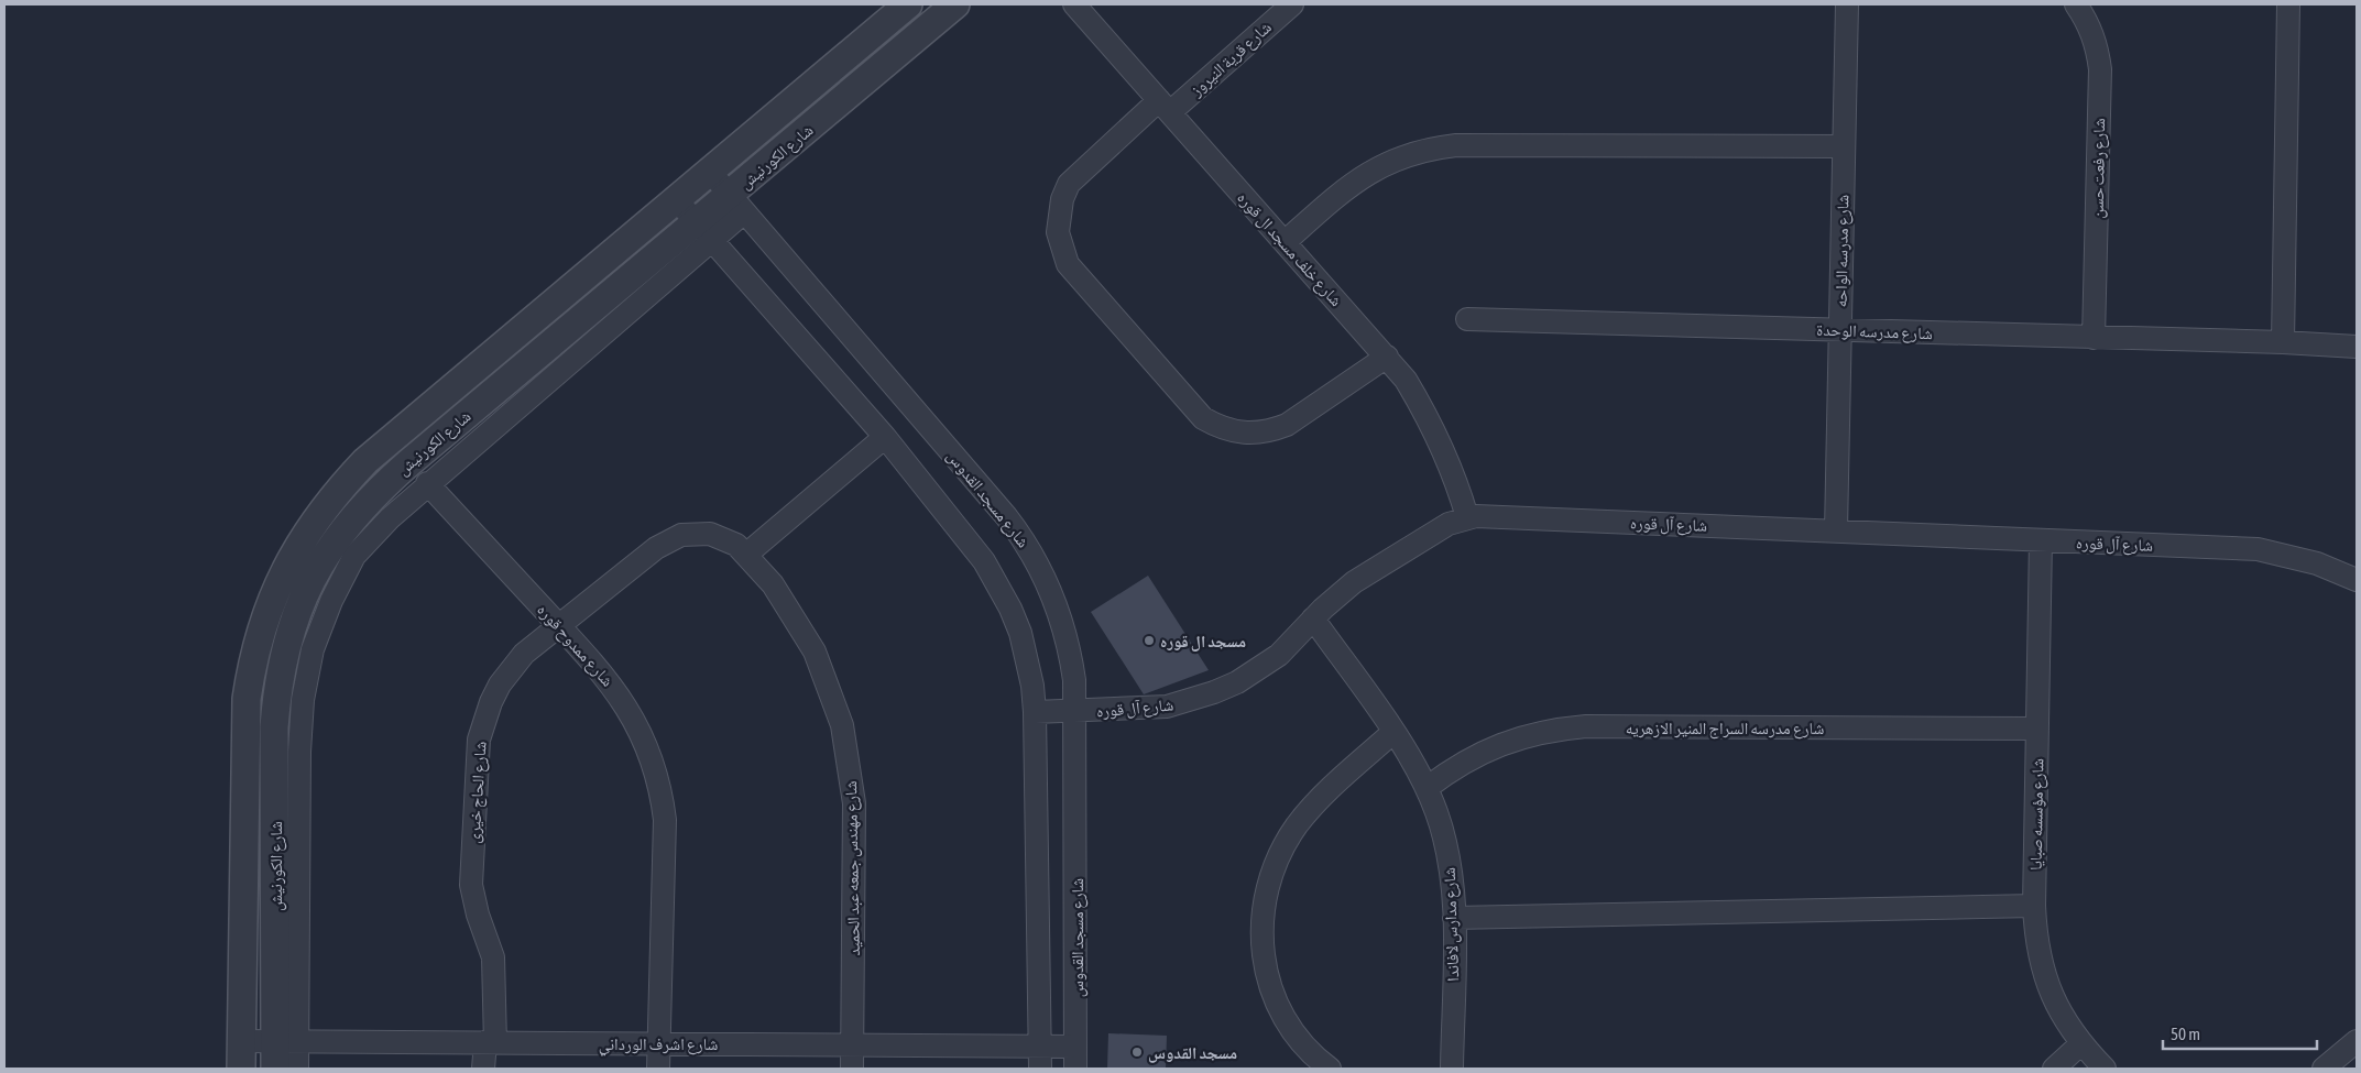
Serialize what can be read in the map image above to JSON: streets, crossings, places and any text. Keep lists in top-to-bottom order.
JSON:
{
  "streets": {
    "street": [
      "شارع قرية النيروز",
      "شارع الكورنيش",
      "شارع رفعت حسن",
      "شارع خلف مسجد ال قوره",
      "شارع مدرسه الواحه",
      "شارع مدرسه الوحدة",
      "شارع مسجد القدوس",
      "شارع آل قوره",
      "شارع ممدوح قوره",
      "شارع مدرسه السراج المنير الازهريه",
      "شارع الحاج خيرى",
      "شارع مؤسسه صبايا",
      "شارع مهندس جمعه عبد الحميد",
      "شارع مدارس لافاندا",
      "شارع اشرف الورداني"
    ]
  },
  "crossings": [
    ["شارع قرية النيروز", "شارع خلف مسجد ال قوره"],
    ["شارع الكورنيش", "شارع مسجد القدوس"],
    ["شارع الكورنيش", "شارع اشرف الورداني"],
    ["شارع رفعت حسن", "شارع مدرسه الوحدة"],
    ["شارع خلف مسجد ال قوره", "شارع آل قوره"],
    ["شارع مدرسه الواحه", "شارع مدرسه الوحدة"],
    ["شارع مدرسه الواحه", "شارع آل قوره"],
    ["شارع مسجد القدوس", "شارع آل قوره"],
    ["شارع مسجد القدوس", "شارع اشرف الورداني"],
    ["شارع آل قوره", "شارع مؤسسه صبايا"],
    ["شارع آل قوره", "شارع مدارس لافاندا"],
    ["شارع ممدوح قوره", "شارع الحاج خيرى"],
    ["شارع ممدوح قوره", "شارع اشرف الورداني"],
    ["شارع مدرسه السراج المنير الازهريه", "شارع مؤسسه صبايا"],
    ["شارع مدرسه السراج المنير الازهريه", "شارع مدارس لافاندا"],
    ["شارع الحاج خيرى", "شارع مهندس جمعه عبد الحميد"],
    ["شارع الحاج خيرى", "شارع اشرف الورداني"],
    ["شارع مهندس جمعه عبد الحميد", "شارع اشرف الورداني"]
  ],
  "places": ["مسجد ال قوره", "مسجد القدوس"],
  "scale_bar": "50 m"
}
